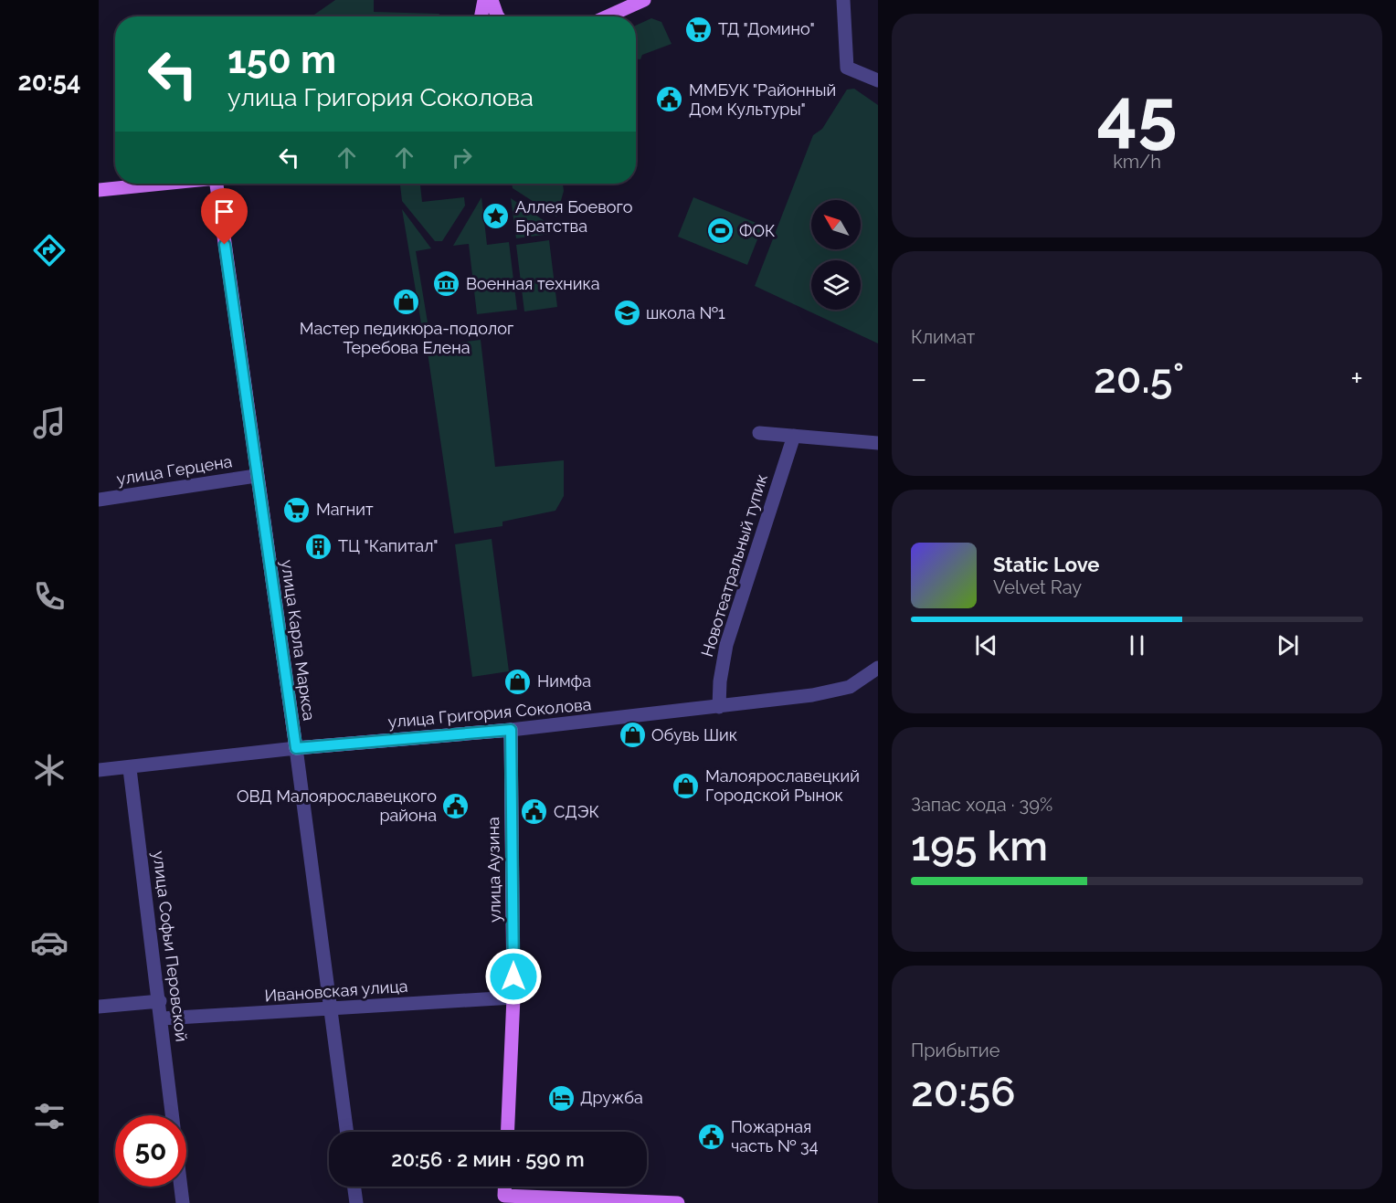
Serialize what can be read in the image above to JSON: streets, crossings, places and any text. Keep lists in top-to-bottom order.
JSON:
{
  "streets": {
    "main road": ["улица Карла Маркса", "улица Григория Соколова", "улица Аузина"],
    "street": [
      "улица Герцена",
      "Новотеатральный тупик",
      "улица Софьи Перовской",
      "Ивановская улица"
    ]
  },
  "crossings": [
    ["улица Герцена", "улица Карла Маркса"],
    ["Новотеатральный тупик", "улица Григория Соколова"],
    ["улица Карла Маркса", "улица Григория Соколова"],
    ["улица Карла Маркса", "Ивановская улица"],
    ["улица Григория Соколова", "улица Аузина"],
    ["улица Григория Соколова", "улица Софьи Перовской"],
    ["улица Аузина", "Ивановская улица"],
    ["улица Софьи Перовской", "Ивановская улица"]
  ],
  "places": {
    "supermarket": ["ТД \"Домино\"", "Магнит"],
    "public building": [
      "ММБУК \"Районный Дом Культуры\"",
      "ОВД Малоярославецкого района",
      "СДЭК",
      "Пожарная часть № 34"
    ],
    "place": ["Аллея Боевого Братства"],
    "sports": ["ФОК"],
    "museum": ["Военная техника"],
    "shop": [
      "Мастер педикюра-подолог Теребова Елена",
      "Нимфа",
      "Обувь Шик",
      "Малоярославецкий Городской Рынок"
    ],
    "school or university": ["школа №1"],
    "building": ["ТЦ \"Капитал\""],
    "hotel": ["Дружба"]
  },
  "north": "top left",
  "page": {
    "tabs": "20:54",
    "tile": [
      ["45", "km/h"],
      "Климат",
      ["Запас хода · 39%", "195 km"],
      ["Прибытие", "20:56"]
    ],
    "turn": ["150 m", "улица Григория Соколова"],
    "heat": ["−", "20.5°", "+"],
    "song": ["Static Love", "Velvet Ray"],
    "limit": "50",
    "trip": "20:56 · 2 мин · 590 m"
  }
}
